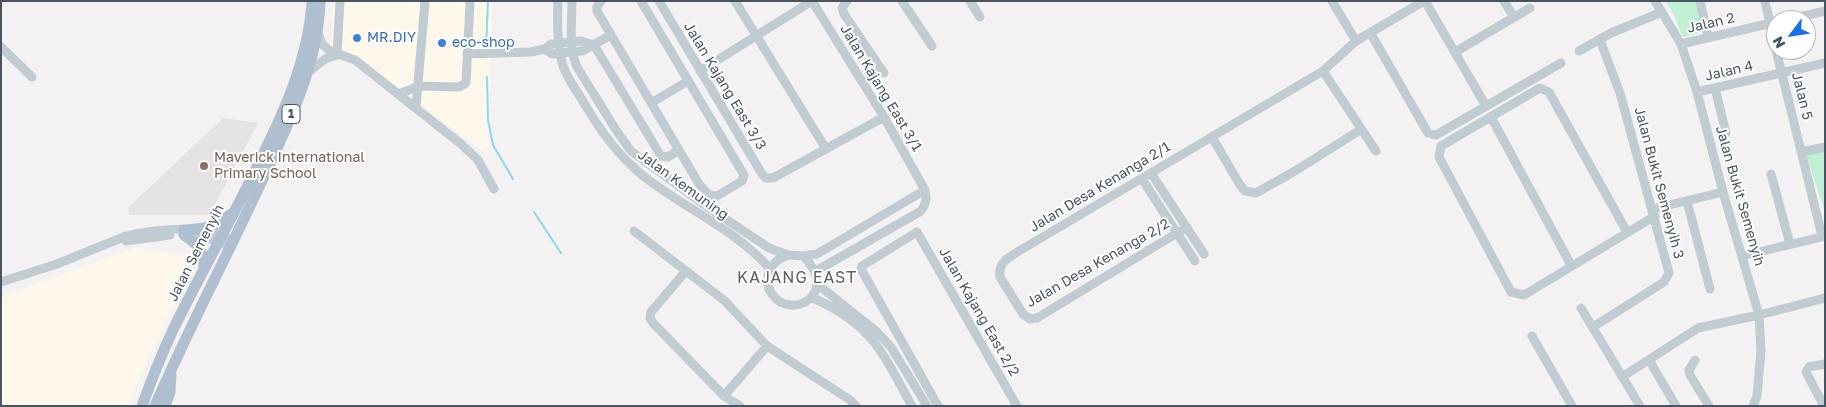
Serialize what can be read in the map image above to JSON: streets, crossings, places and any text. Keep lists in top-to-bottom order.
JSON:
{
  "streets": {
    "main road": ["1", "Jalan Semenyih"],
    "street": [
      "Jalan 2",
      "Jalan 4",
      "Jalan Kajang East 3/3",
      "Jalan Kajang East 3/1",
      "Jalan 5",
      "Jalan Bukit Semenyih 3",
      "Jalan Kemuning",
      "Jalan Desa Kenanga 2/1",
      "Jalan Bukit Semenyih",
      "Jalan Desa Kenanga 2/2",
      "Jalan Kajang East 2/2"
    ]
  },
  "crossings": [
    ["Jalan 2", "Jalan Bukit Semenyih"],
    ["Jalan 4", "Jalan 5"],
    ["Jalan 4", "Jalan Bukit Semenyih"],
    ["1", "Jalan Semenyih"],
    ["Jalan Desa Kenanga 2/1", "Jalan Desa Kenanga 2/2"]
  ],
  "districts": ["KAJANG EAST"],
  "places": ["MR.DIY", "eco-shop", "Maverick International Primary School"],
  "north": "bottom left"
}
